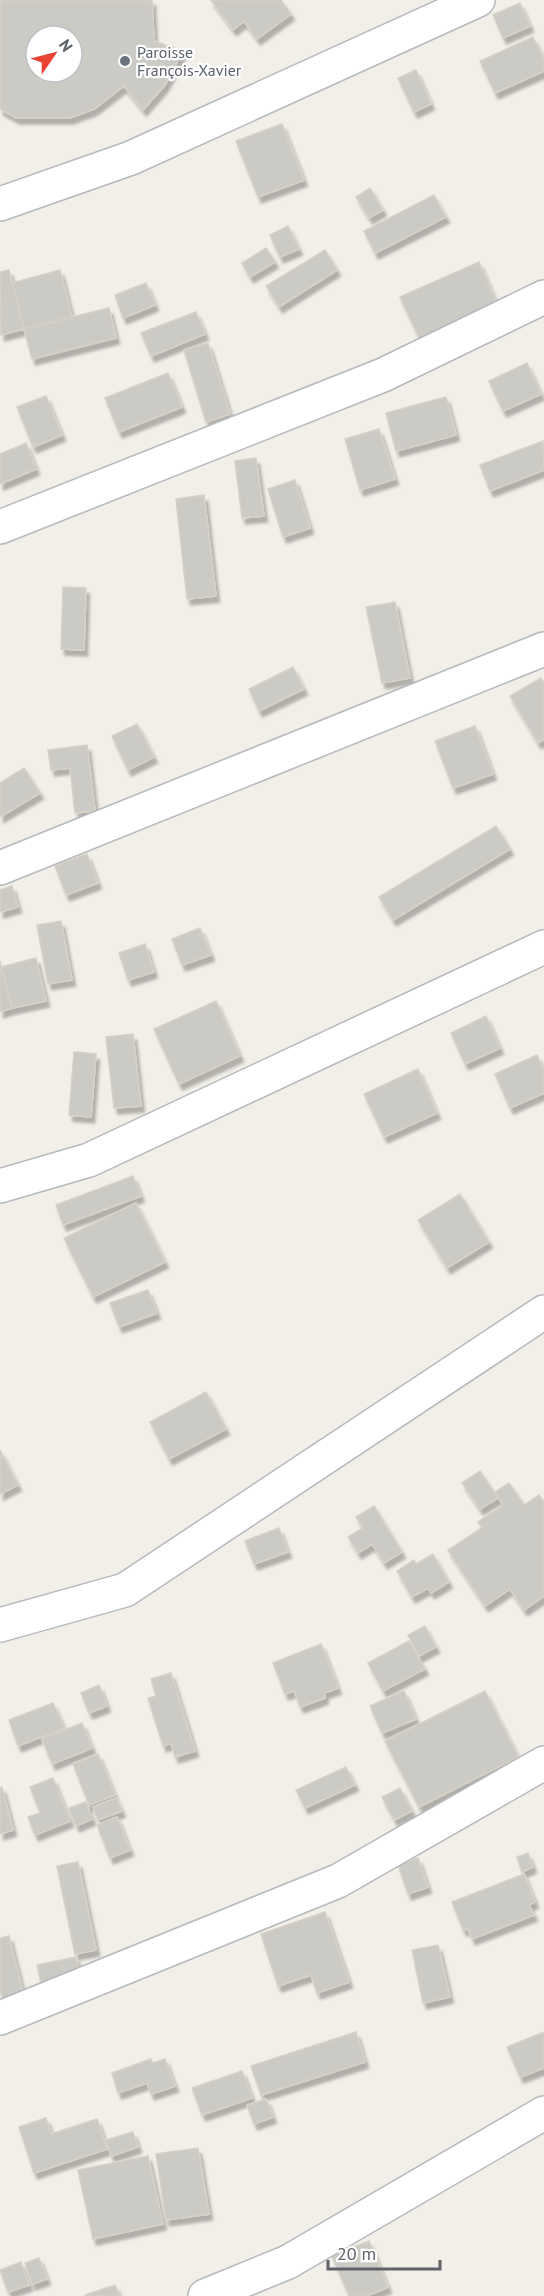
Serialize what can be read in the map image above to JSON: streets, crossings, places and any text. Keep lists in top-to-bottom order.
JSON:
{
  "places": ["Paroisse François-Xavier"],
  "scale_bar": "20 m",
  "north": "top right"
}
